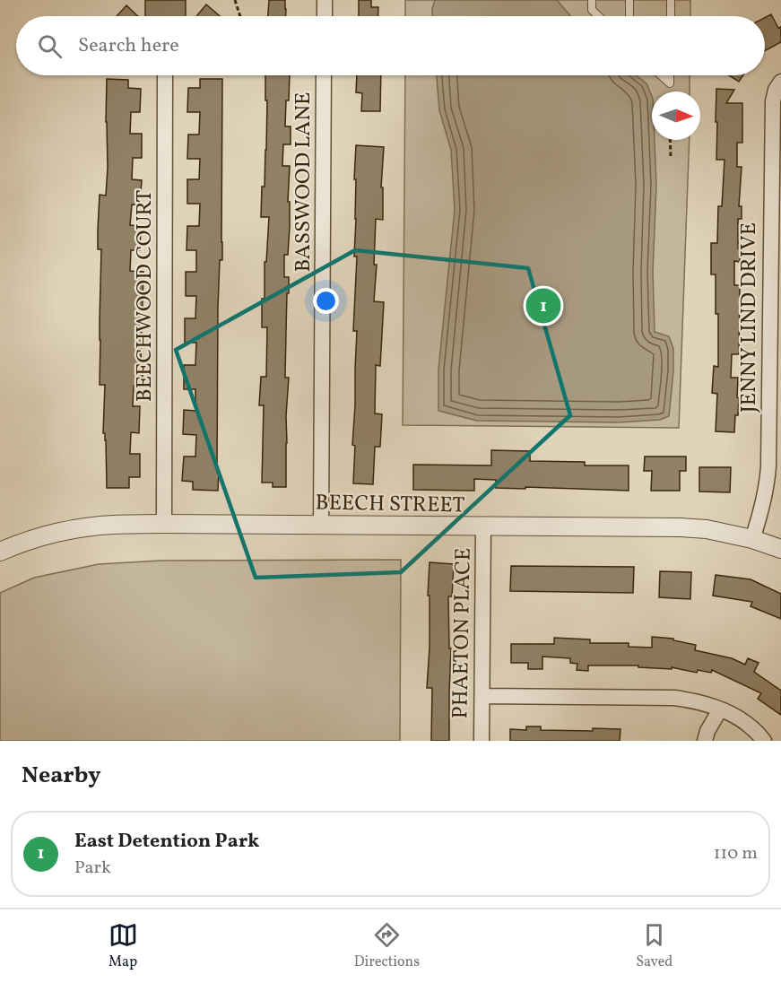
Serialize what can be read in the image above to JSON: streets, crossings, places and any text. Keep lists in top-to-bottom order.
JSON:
{
  "streets": {
    "street": [
      "BASSWOOD LANE",
      "BEECHWOOD COURT",
      "JENNY LIND DRIVE",
      "BEECH STREET",
      "PHAETON PLACE"
    ]
  },
  "crossings": [
    ["BASSWOOD LANE", "BEECH STREET"],
    ["BEECHWOOD COURT", "BEECH STREET"],
    ["JENNY LIND DRIVE", "BEECH STREET"],
    ["BEECH STREET", "PHAETON PLACE"]
  ],
  "north": "right",
  "page": {
    "search": "Search here",
    "pins": "1",
    "heading": "Nearby",
    "list": [
      {
        "mark": "1",
        "name": "East Detention Park",
        "note": "Park",
        "value": "110 m"
      }
    ],
    "nav": ["Map", "Directions", "Saved"]
  }
}
